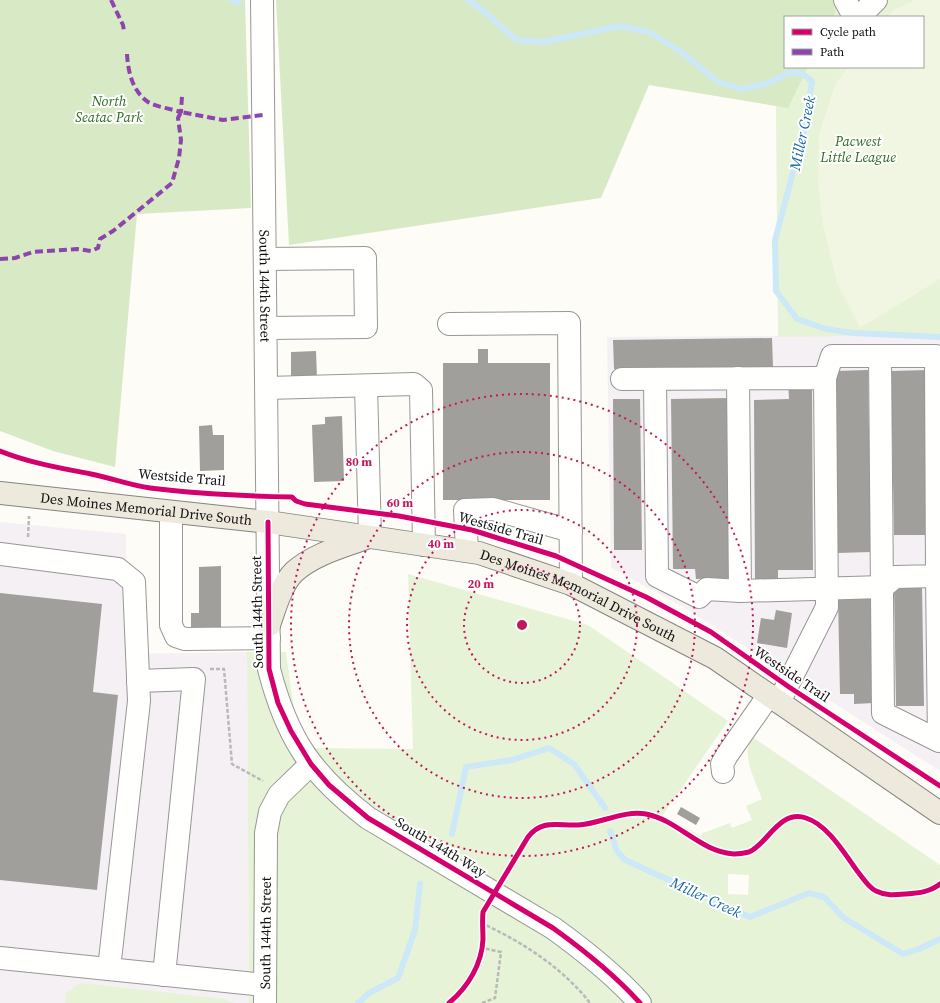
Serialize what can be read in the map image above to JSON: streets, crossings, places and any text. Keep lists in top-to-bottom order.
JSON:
{
  "streets": {
    "main road": ["Des Moines Memorial Drive South"],
    "street": ["South 144th Street", "South 144th Way"],
    "cycle path": ["Westside Trail"]
  },
  "crossings": [
    ["South 144th Street", "Des Moines Memorial Drive South"],
    ["South 144th Street", "South 144th Way"]
  ],
  "water": ["Miller Creek"],
  "parks": ["North Seatac Park", "Pacwest Little League"],
  "legend": ["Cycle path", "Path"],
  "rings": [
    "80 m",
    "60 m",
    "40 m",
    "20 m"
  ]
}
